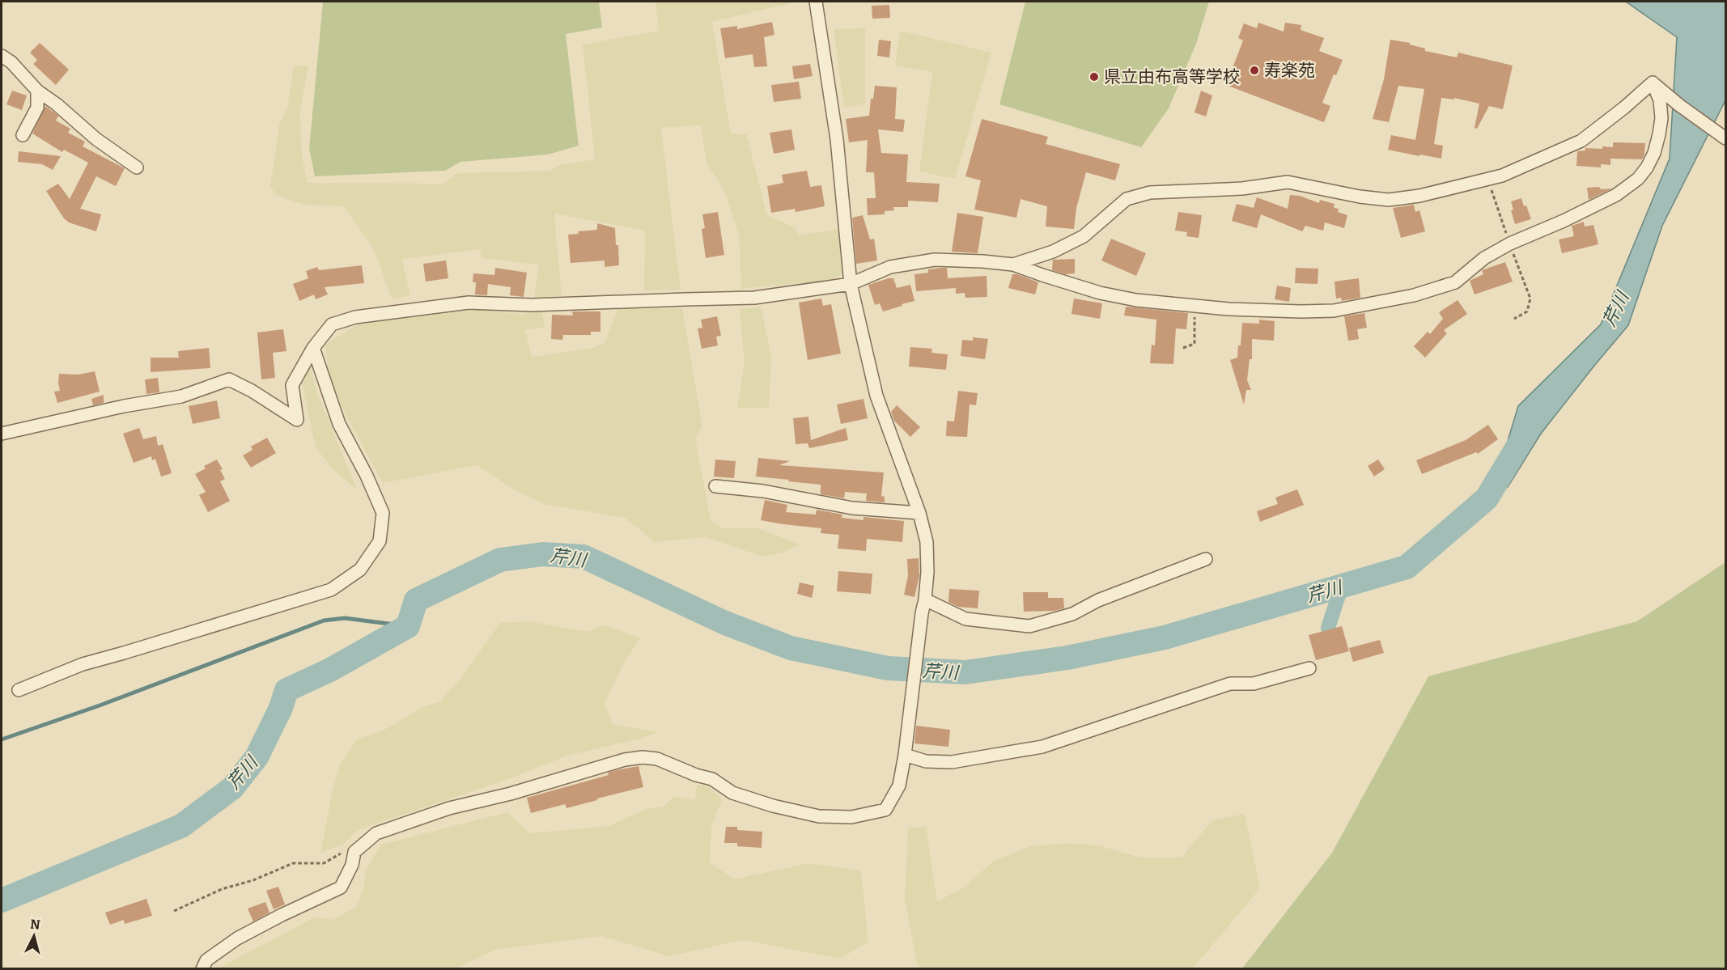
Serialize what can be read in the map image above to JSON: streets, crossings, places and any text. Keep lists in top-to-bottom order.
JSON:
{
  "water": ["芹川"],
  "places": ["寿楽苑", "県立由布高等学校"],
  "north": "top"
}
